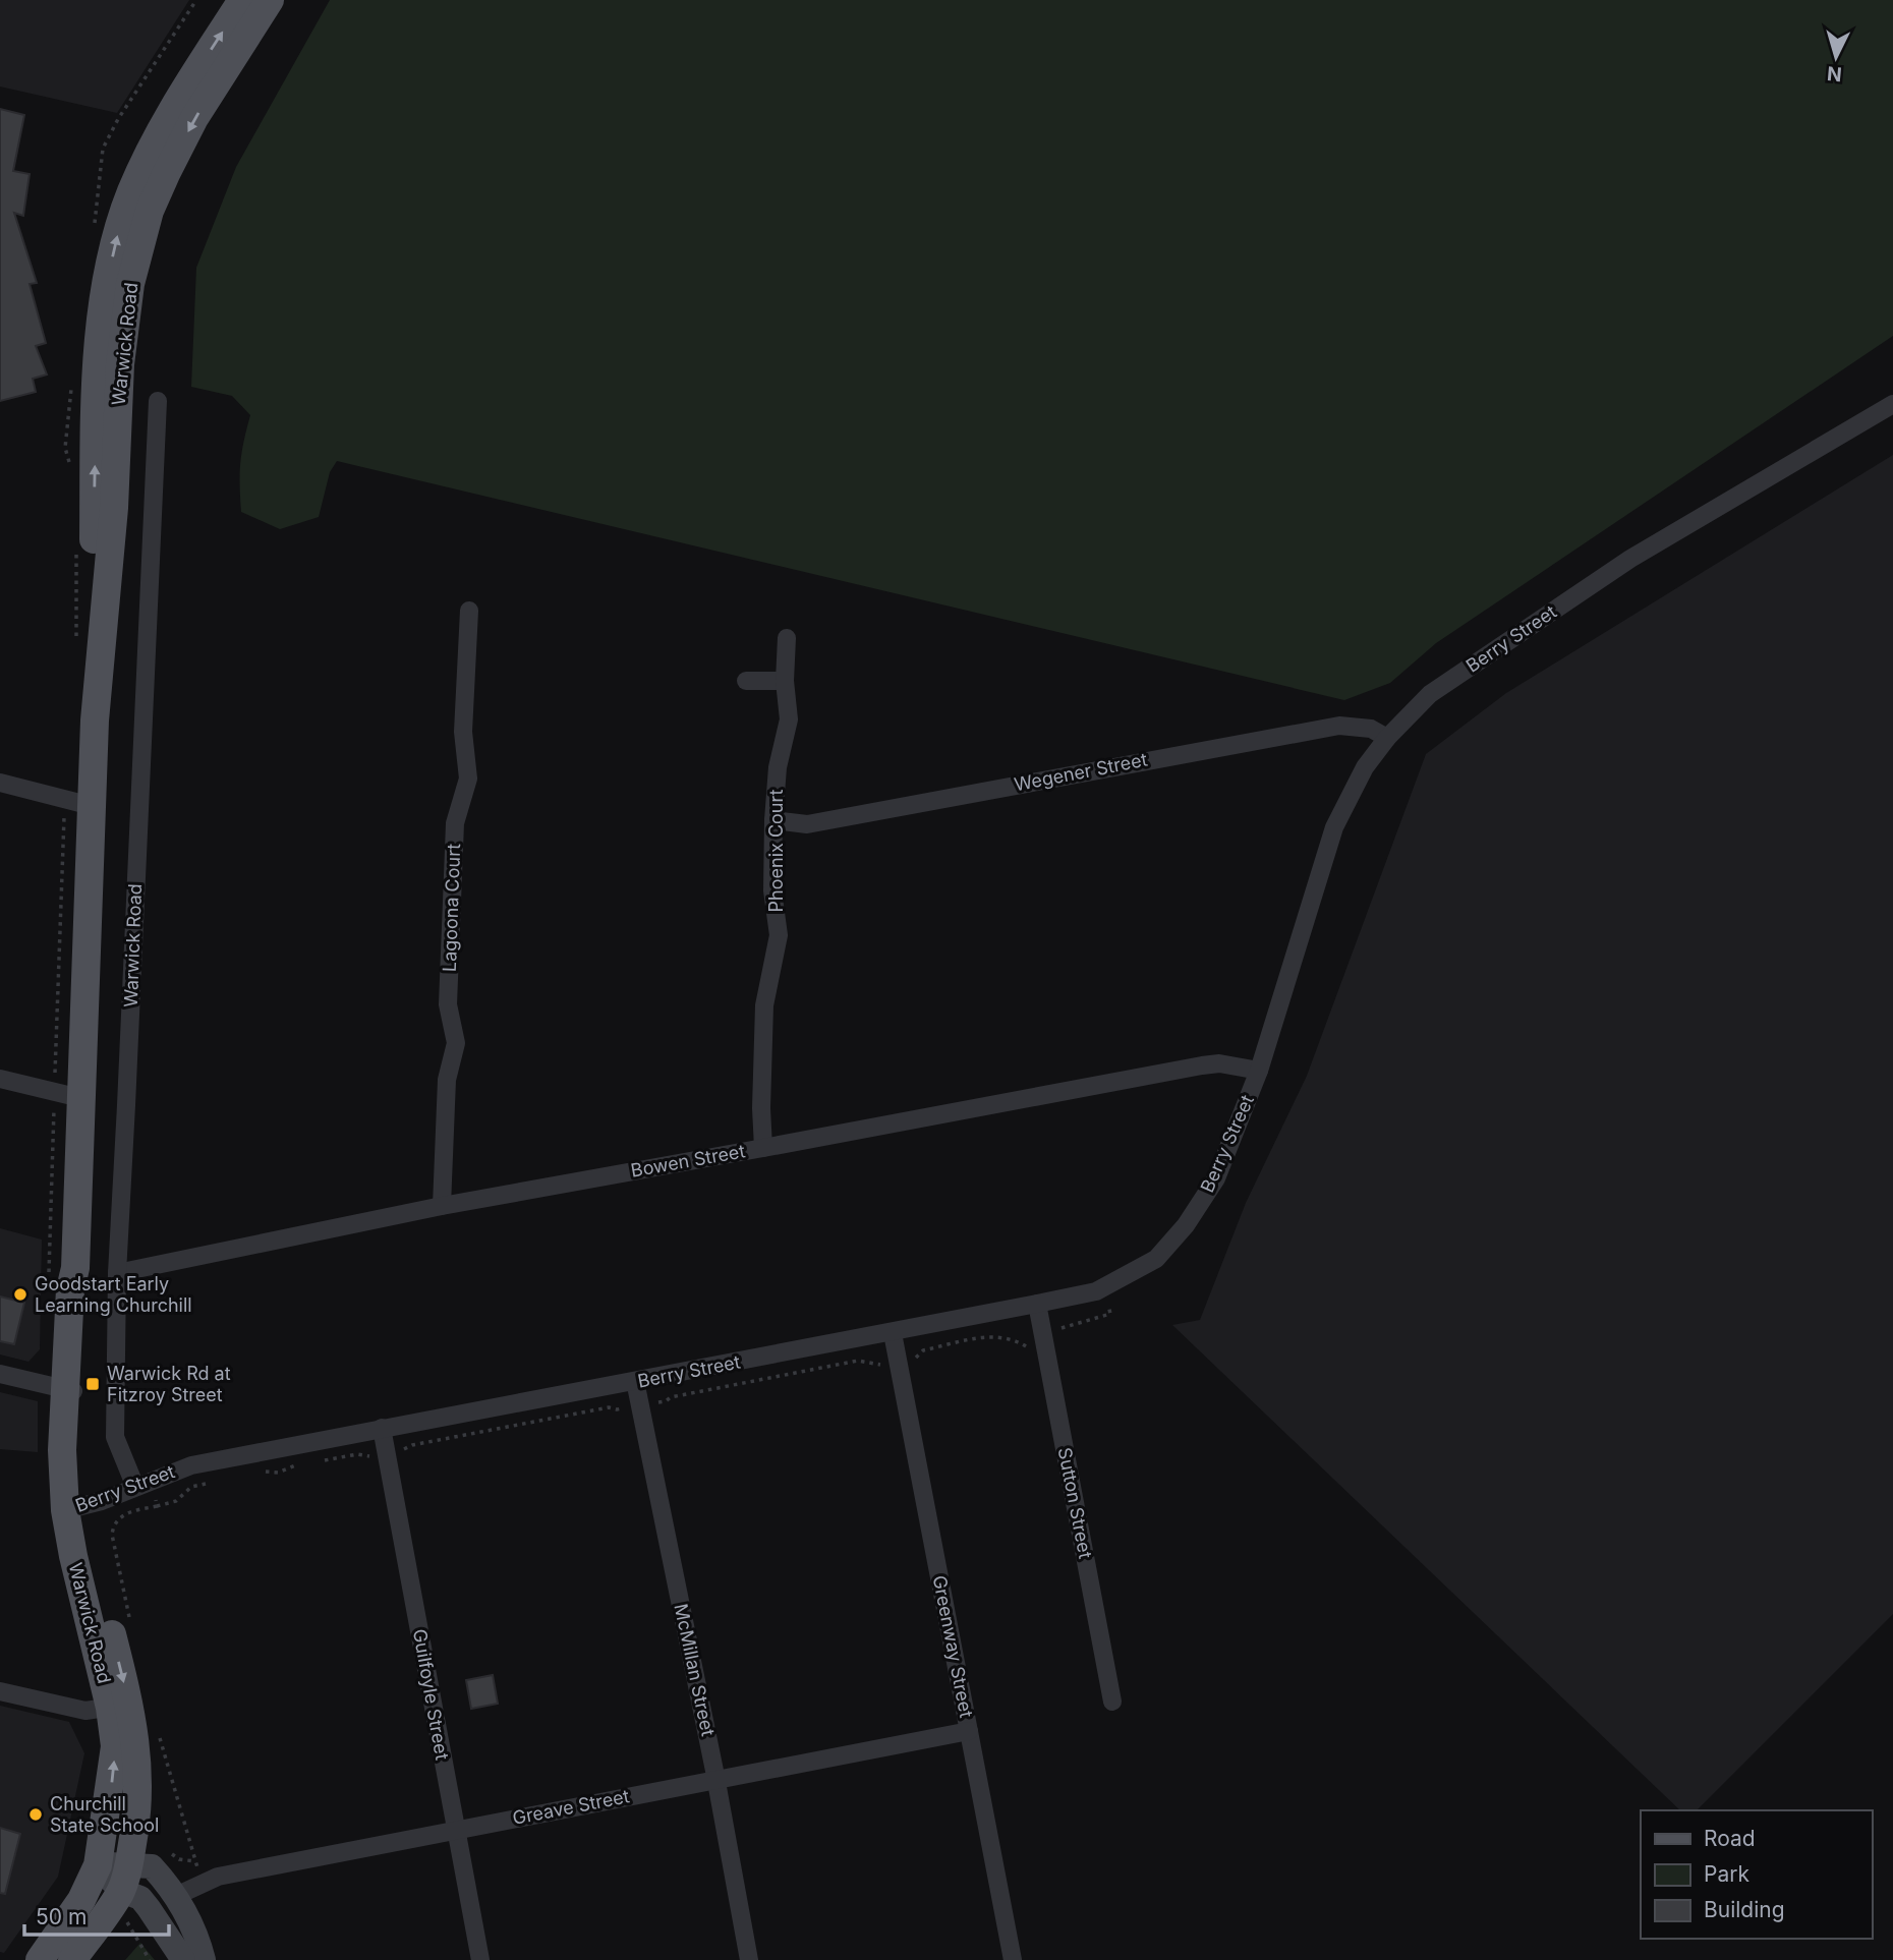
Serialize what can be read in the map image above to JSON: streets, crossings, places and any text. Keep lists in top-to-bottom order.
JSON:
{
  "streets": {
    "main road": ["Warwick Road"],
    "street": [
      "Berry Street",
      "Wegener Street",
      "Phoenix Court",
      "Lagoona Court",
      "Bowen Street",
      "Sutton Street",
      "Greenway Street",
      "McMillan Street",
      "Guilfoyle Street",
      "Greave Street"
    ]
  },
  "crossings": [
    ["Warwick Road", "Berry Street"],
    ["Warwick Road", "Bowen Street"],
    ["Berry Street", "Wegener Street"],
    ["Berry Street", "Bowen Street"],
    ["Berry Street", "Sutton Street"],
    ["Berry Street", "Greenway Street"],
    ["Berry Street", "McMillan Street"],
    ["Berry Street", "Guilfoyle Street"],
    ["Wegener Street", "Phoenix Court"],
    ["Phoenix Court", "Bowen Street"],
    ["Lagoona Court", "Bowen Street"],
    ["Greenway Street", "Greave Street"],
    ["McMillan Street", "Greave Street"],
    ["Guilfoyle Street", "Greave Street"]
  ],
  "places": {
    "other": ["Goodstart Early Learning Churchill", "Churchill State School"],
    "transit": ["Warwick Rd at Fitzroy Street"]
  },
  "legend": ["Road", "Park", "Building"],
  "scale_bar": "50 m",
  "north": "bottom"
}
